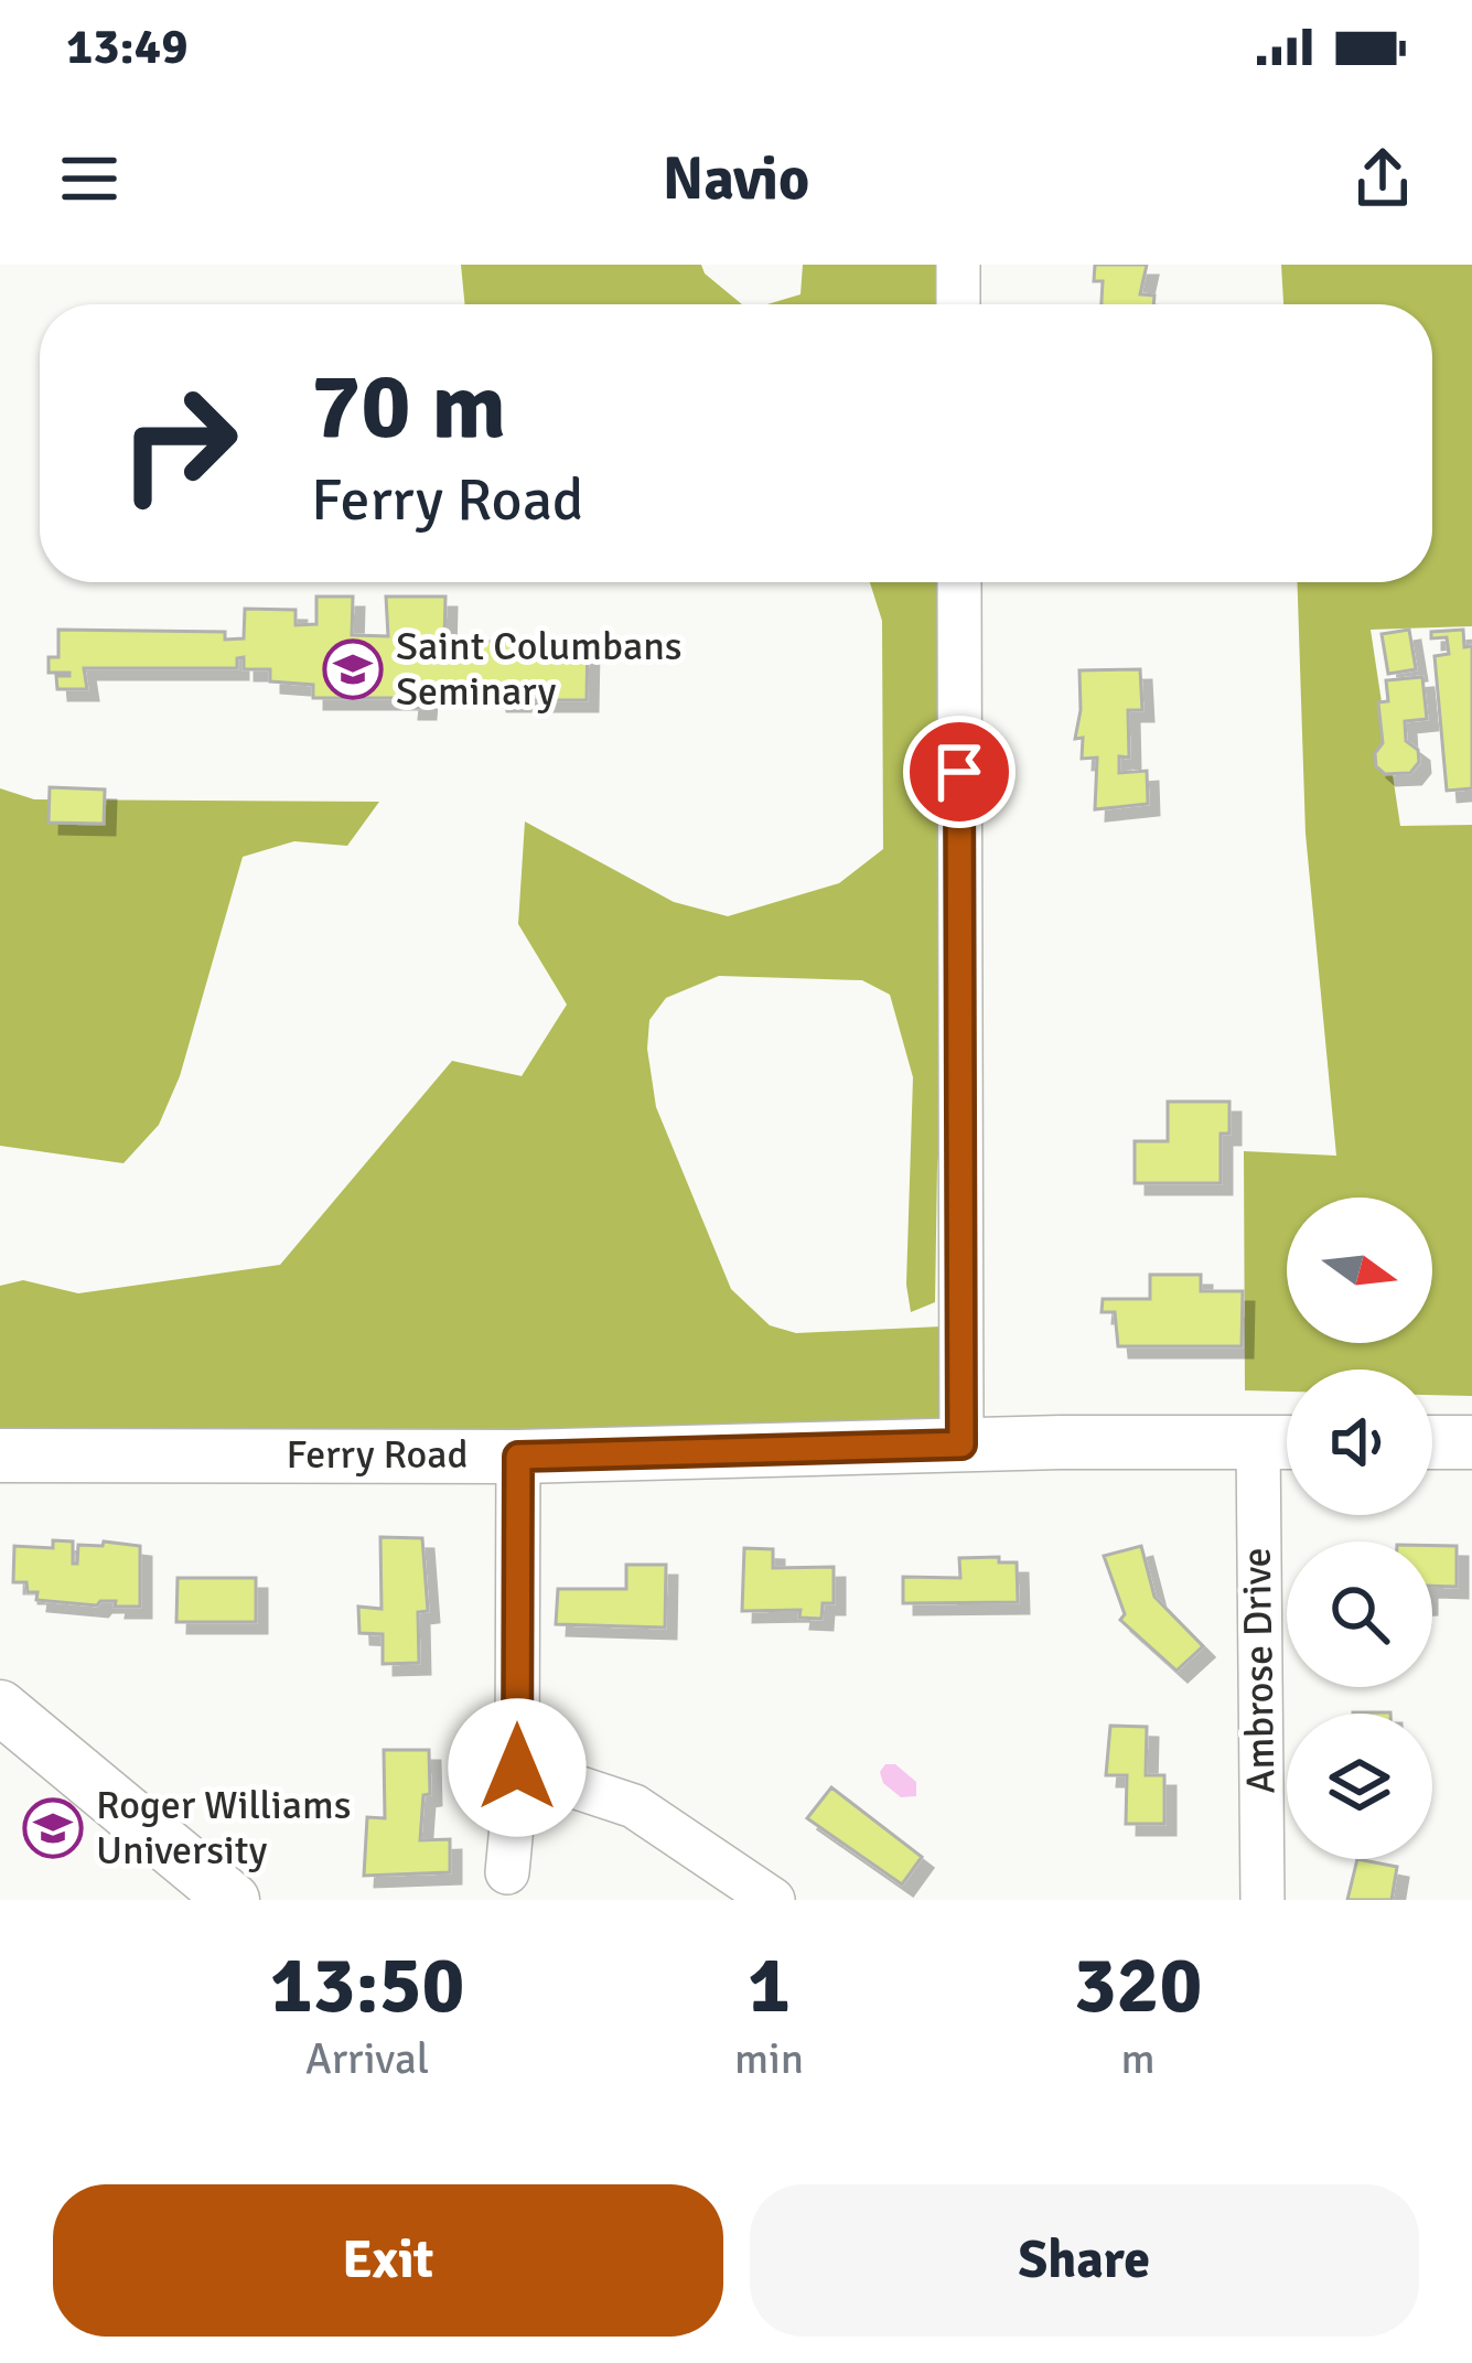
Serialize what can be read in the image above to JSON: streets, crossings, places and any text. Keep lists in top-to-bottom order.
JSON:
{
  "streets": {
    "main road": ["Ferry Road"],
    "street": ["Ambrose Drive"]
  },
  "crossings": [
    ["Ferry Road", "Ambrose Drive"]
  ],
  "places": {
    "school or university": ["Saint Columbans Seminary", "Roger Williams University"]
  },
  "north": "right",
  "page": {
    "status": "13:49",
    "header": "Navio",
    "turn": ["70 m", "Ferry Road"],
    "eta": [
      "13:50",
      "Arrival",
      "1",
      "min",
      "320",
      "m"
    ],
    "buttons": ["Exit", "Share"]
  }
}
